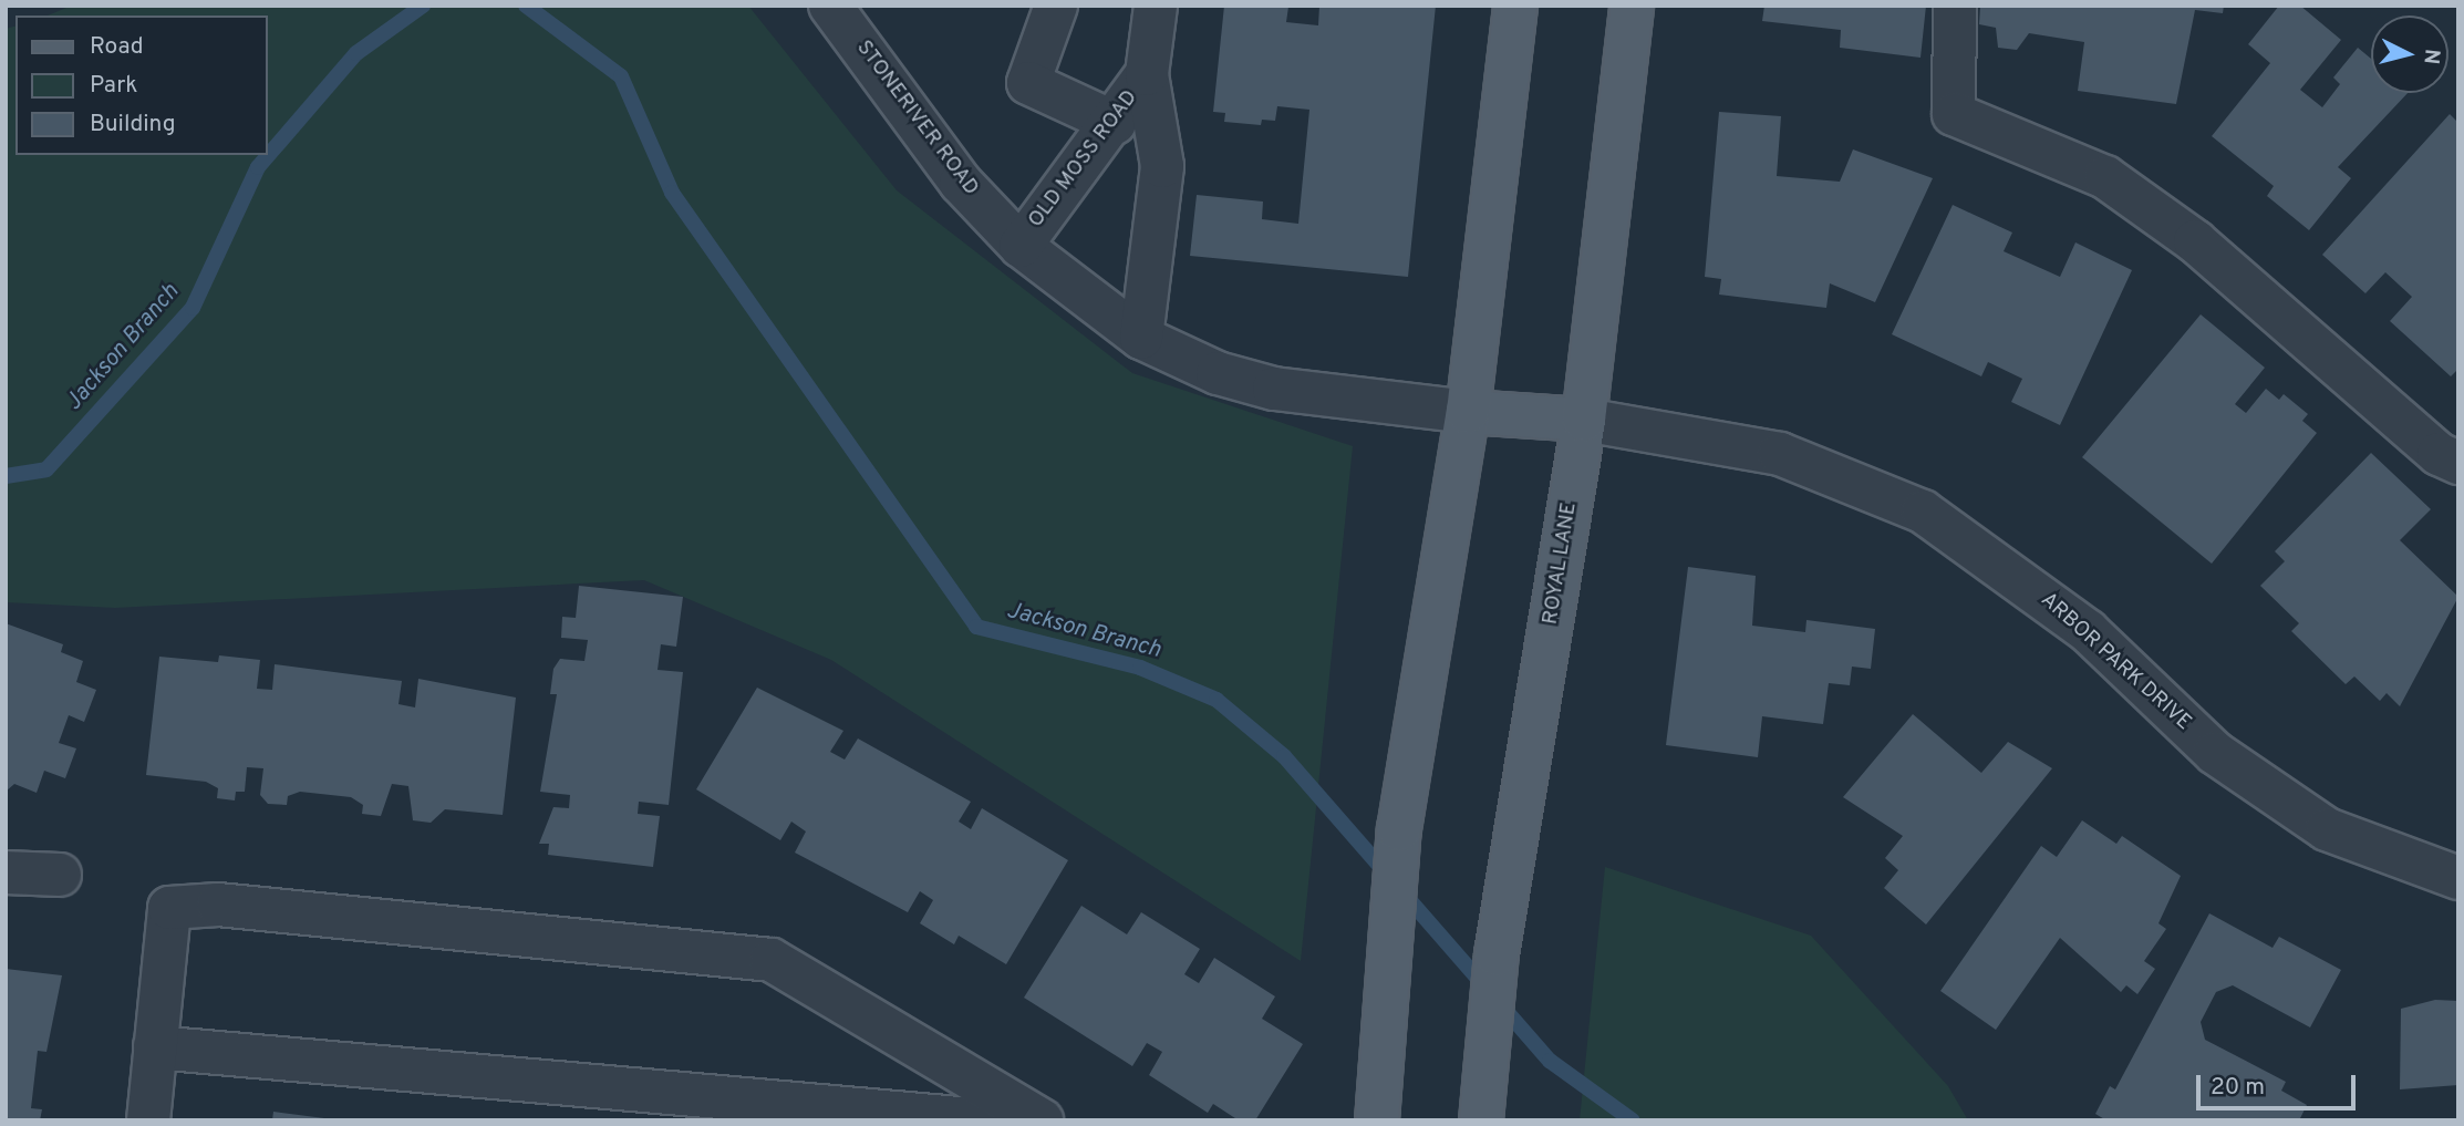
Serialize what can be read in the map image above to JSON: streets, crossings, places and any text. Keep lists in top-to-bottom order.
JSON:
{
  "streets": {
    "main road": ["ROYAL LANE"],
    "street": ["STONERIVER ROAD", "OLD MOSS ROAD", "ARBOR PARK DRIVE"]
  },
  "crossings": [
    ["STONERIVER ROAD", "OLD MOSS ROAD"],
    ["ROYAL LANE", "ARBOR PARK DRIVE"]
  ],
  "water": ["Jackson Branch"],
  "legend": ["Road", "Park", "Building"],
  "scale_bar": "20 m",
  "north": "right"
}
